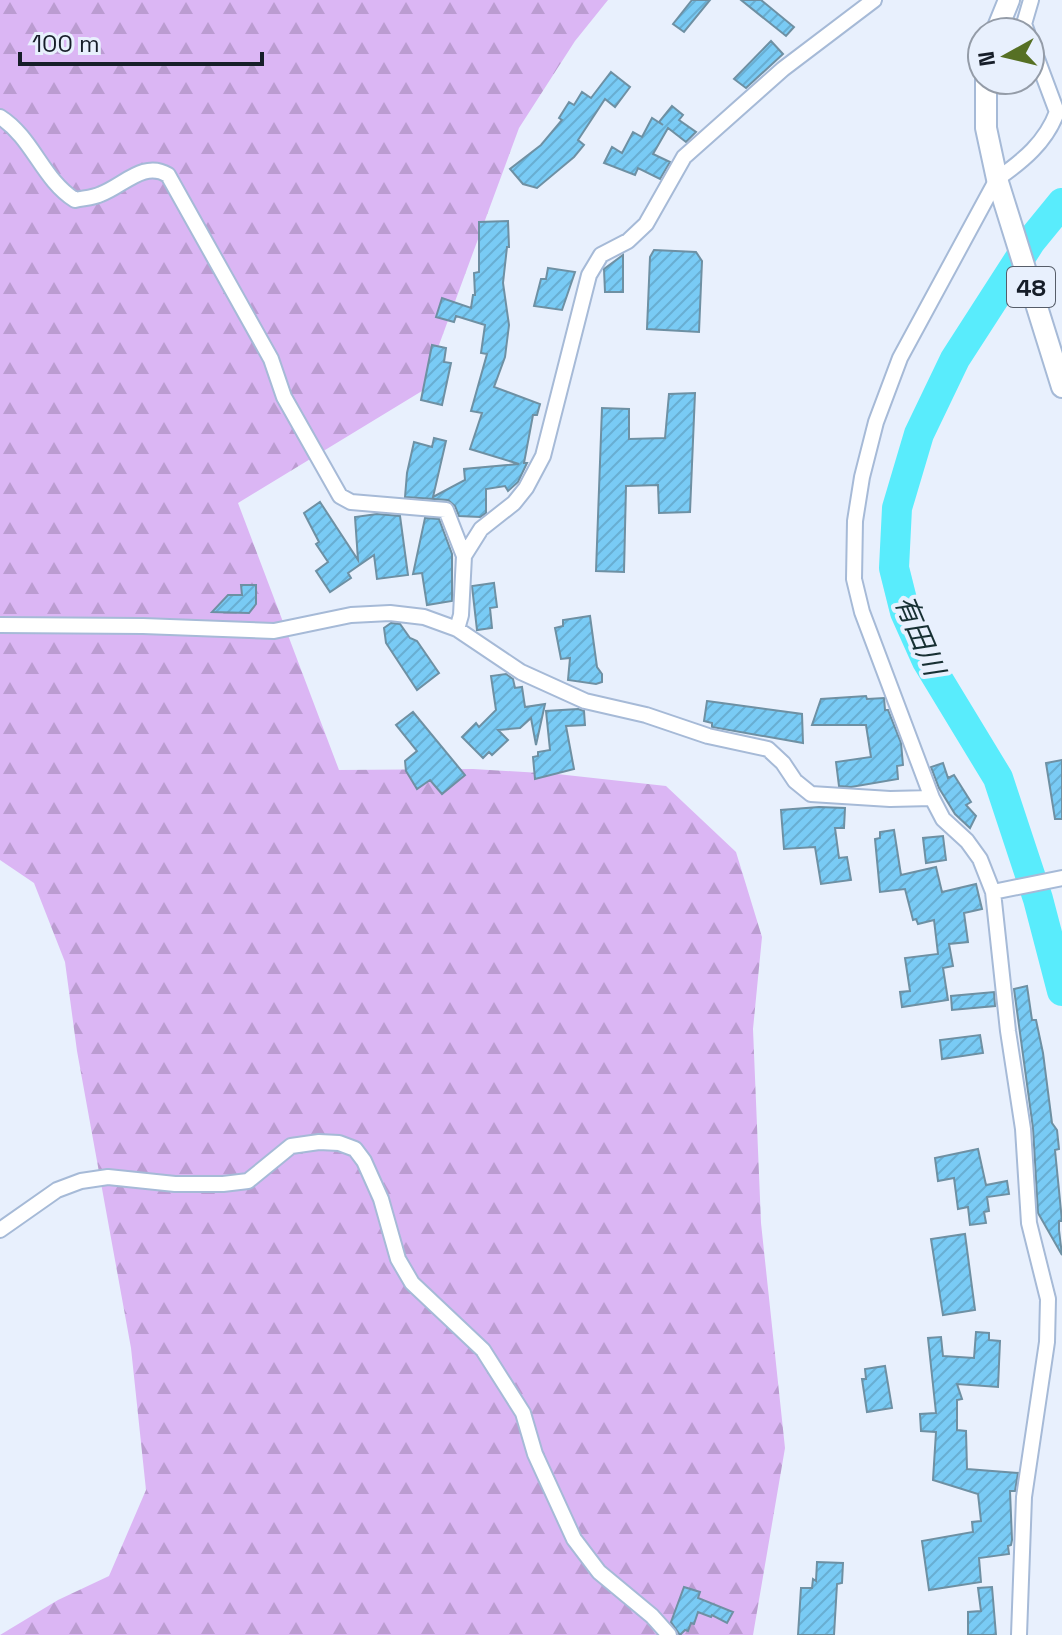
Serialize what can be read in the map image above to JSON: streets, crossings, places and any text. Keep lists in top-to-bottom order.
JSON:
{
  "streets": {
    "main road": ["48"]
  },
  "water": ["有田川"],
  "scale_bar": "100 m",
  "north": "left"
}
